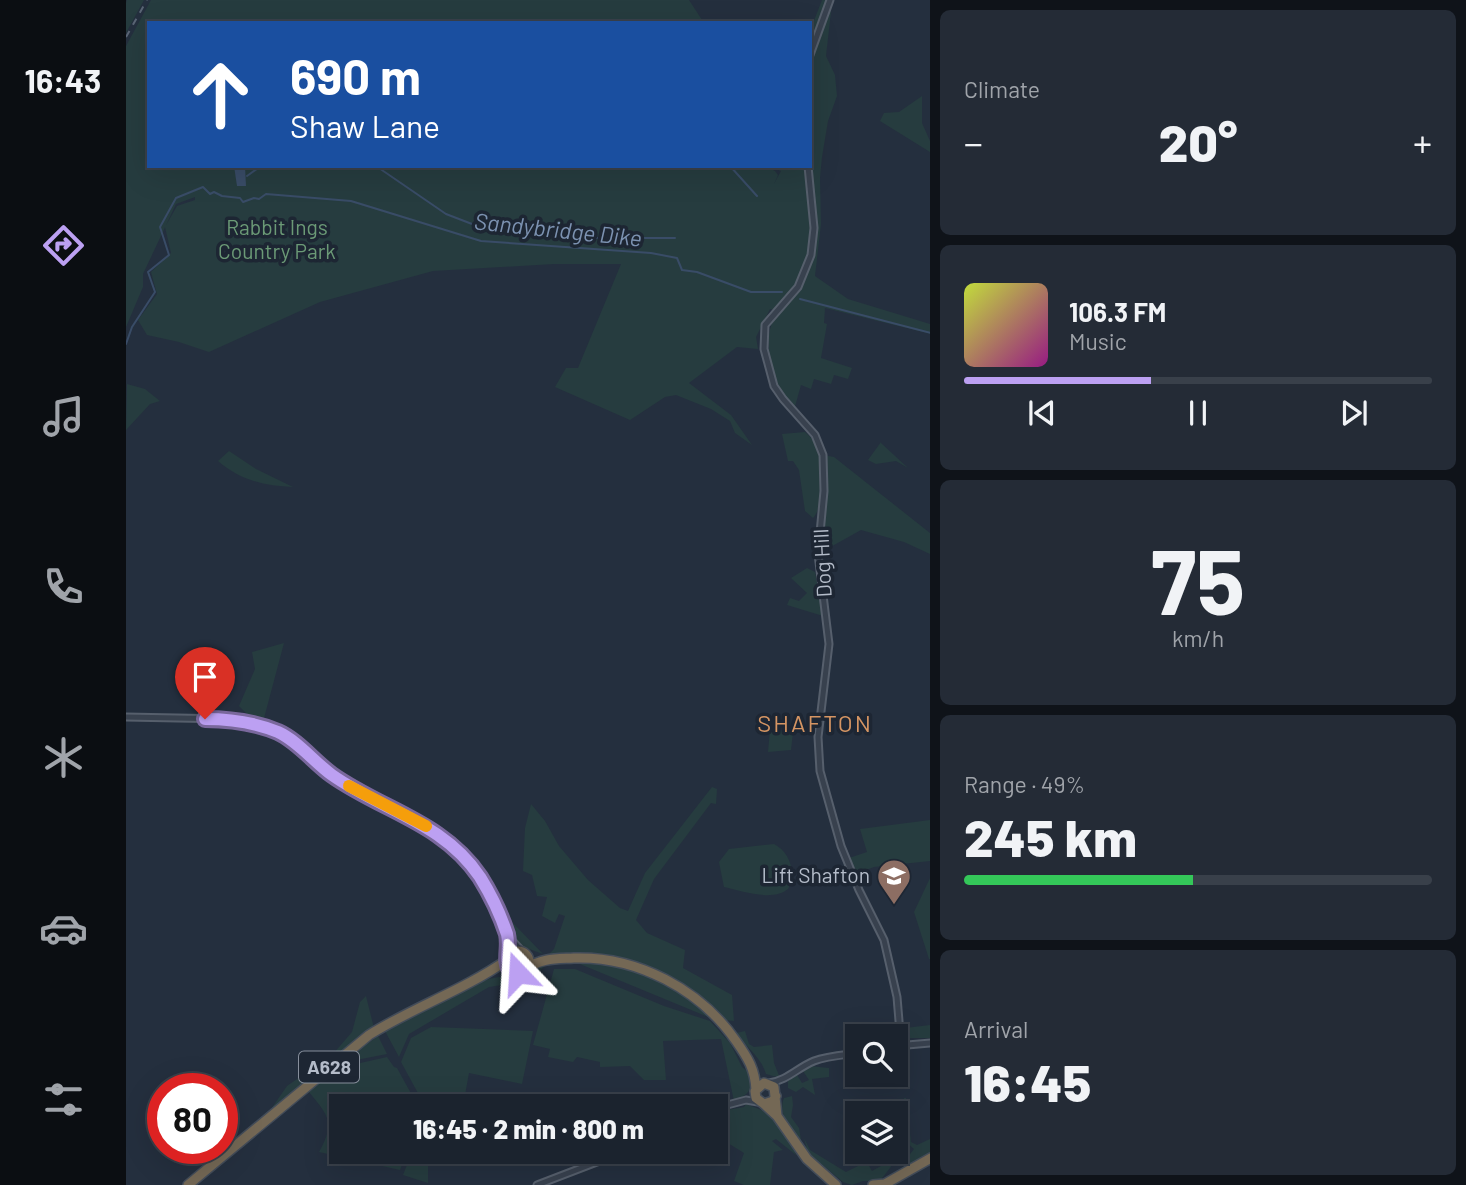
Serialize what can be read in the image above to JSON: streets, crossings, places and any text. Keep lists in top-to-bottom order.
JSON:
{
  "streets": {
    "highway": ["A628"],
    "street": ["Dog Hill"]
  },
  "districts": ["SHAFTON"],
  "water": ["Sandybridge Dike"],
  "parks": ["Rabbit Ings Country Park"],
  "places": {
    "school or university": ["Lift Shafton"]
  },
  "page": {
    "tabs": "16:43",
    "tile": [
      "Climate",
      ["75", "km/h"],
      ["Range · 49%", "245 km"],
      ["Arrival", "16:45"]
    ],
    "turn": ["690 m", "Shaw Lane"],
    "heat": ["−", "20°", "+"],
    "song": ["106.3 FM", "Music"],
    "limit": "80",
    "trip": "16:45 · 2 min · 800 m"
  }
}
